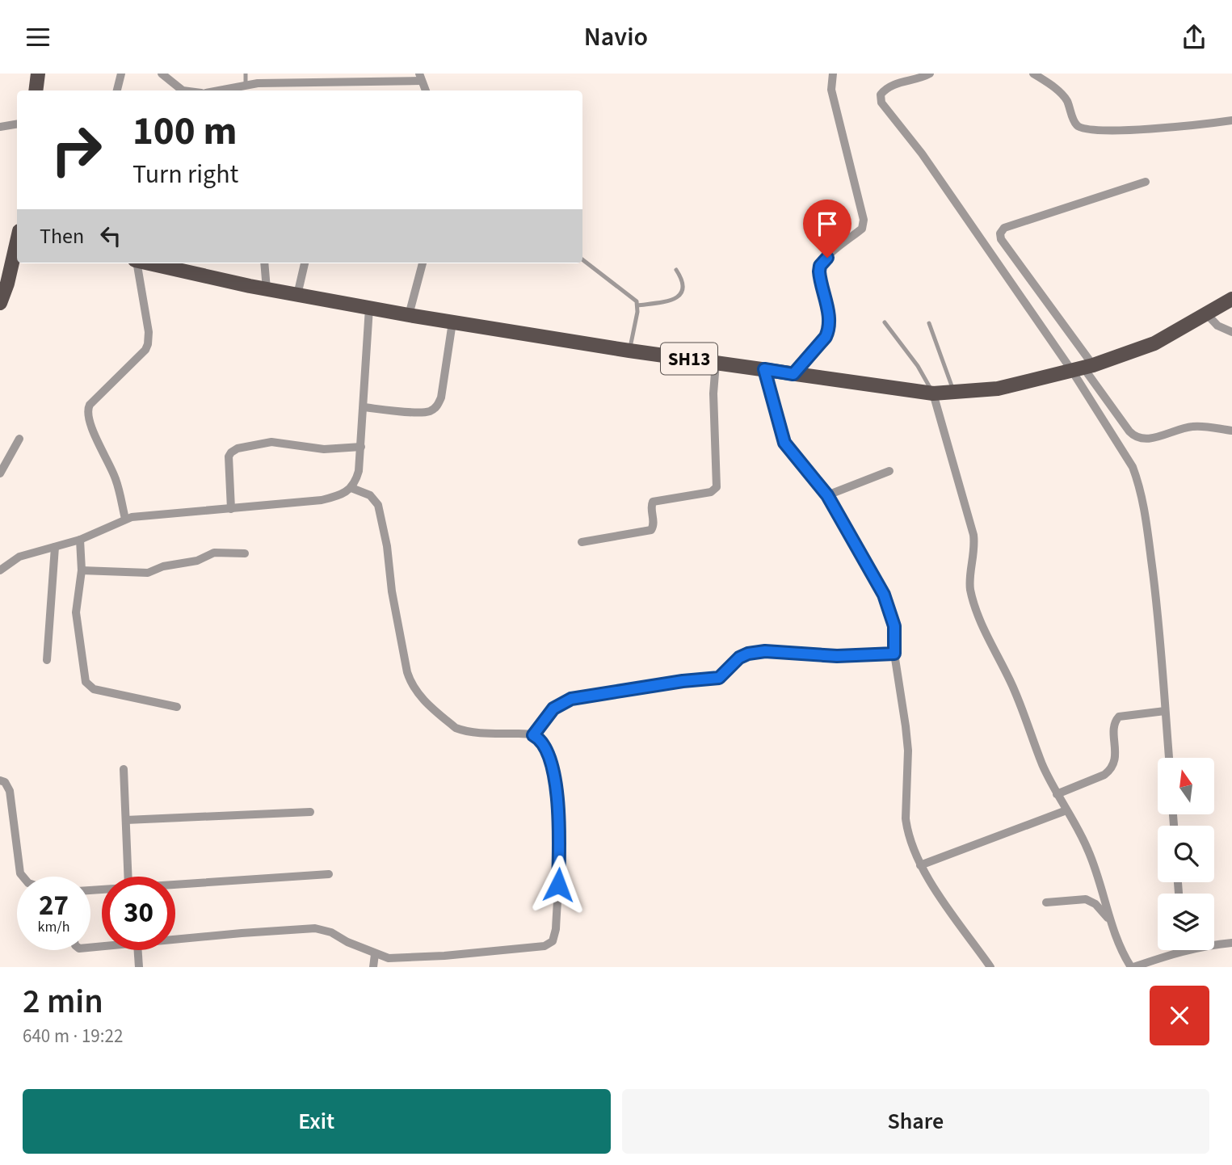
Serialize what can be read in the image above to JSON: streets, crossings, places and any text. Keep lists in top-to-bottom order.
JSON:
{
  "streets": {
    "main road": ["SH13"]
  },
  "north": "top",
  "page": {
    "header": "Navio",
    "turn": ["100 m", "Turn right"],
    "then": "Then",
    "speed": "27 km/h",
    "limit": "30",
    "heading": ["2 min", "640 m · 19:22"],
    "buttons": ["Exit", "Share"]
  }
}
